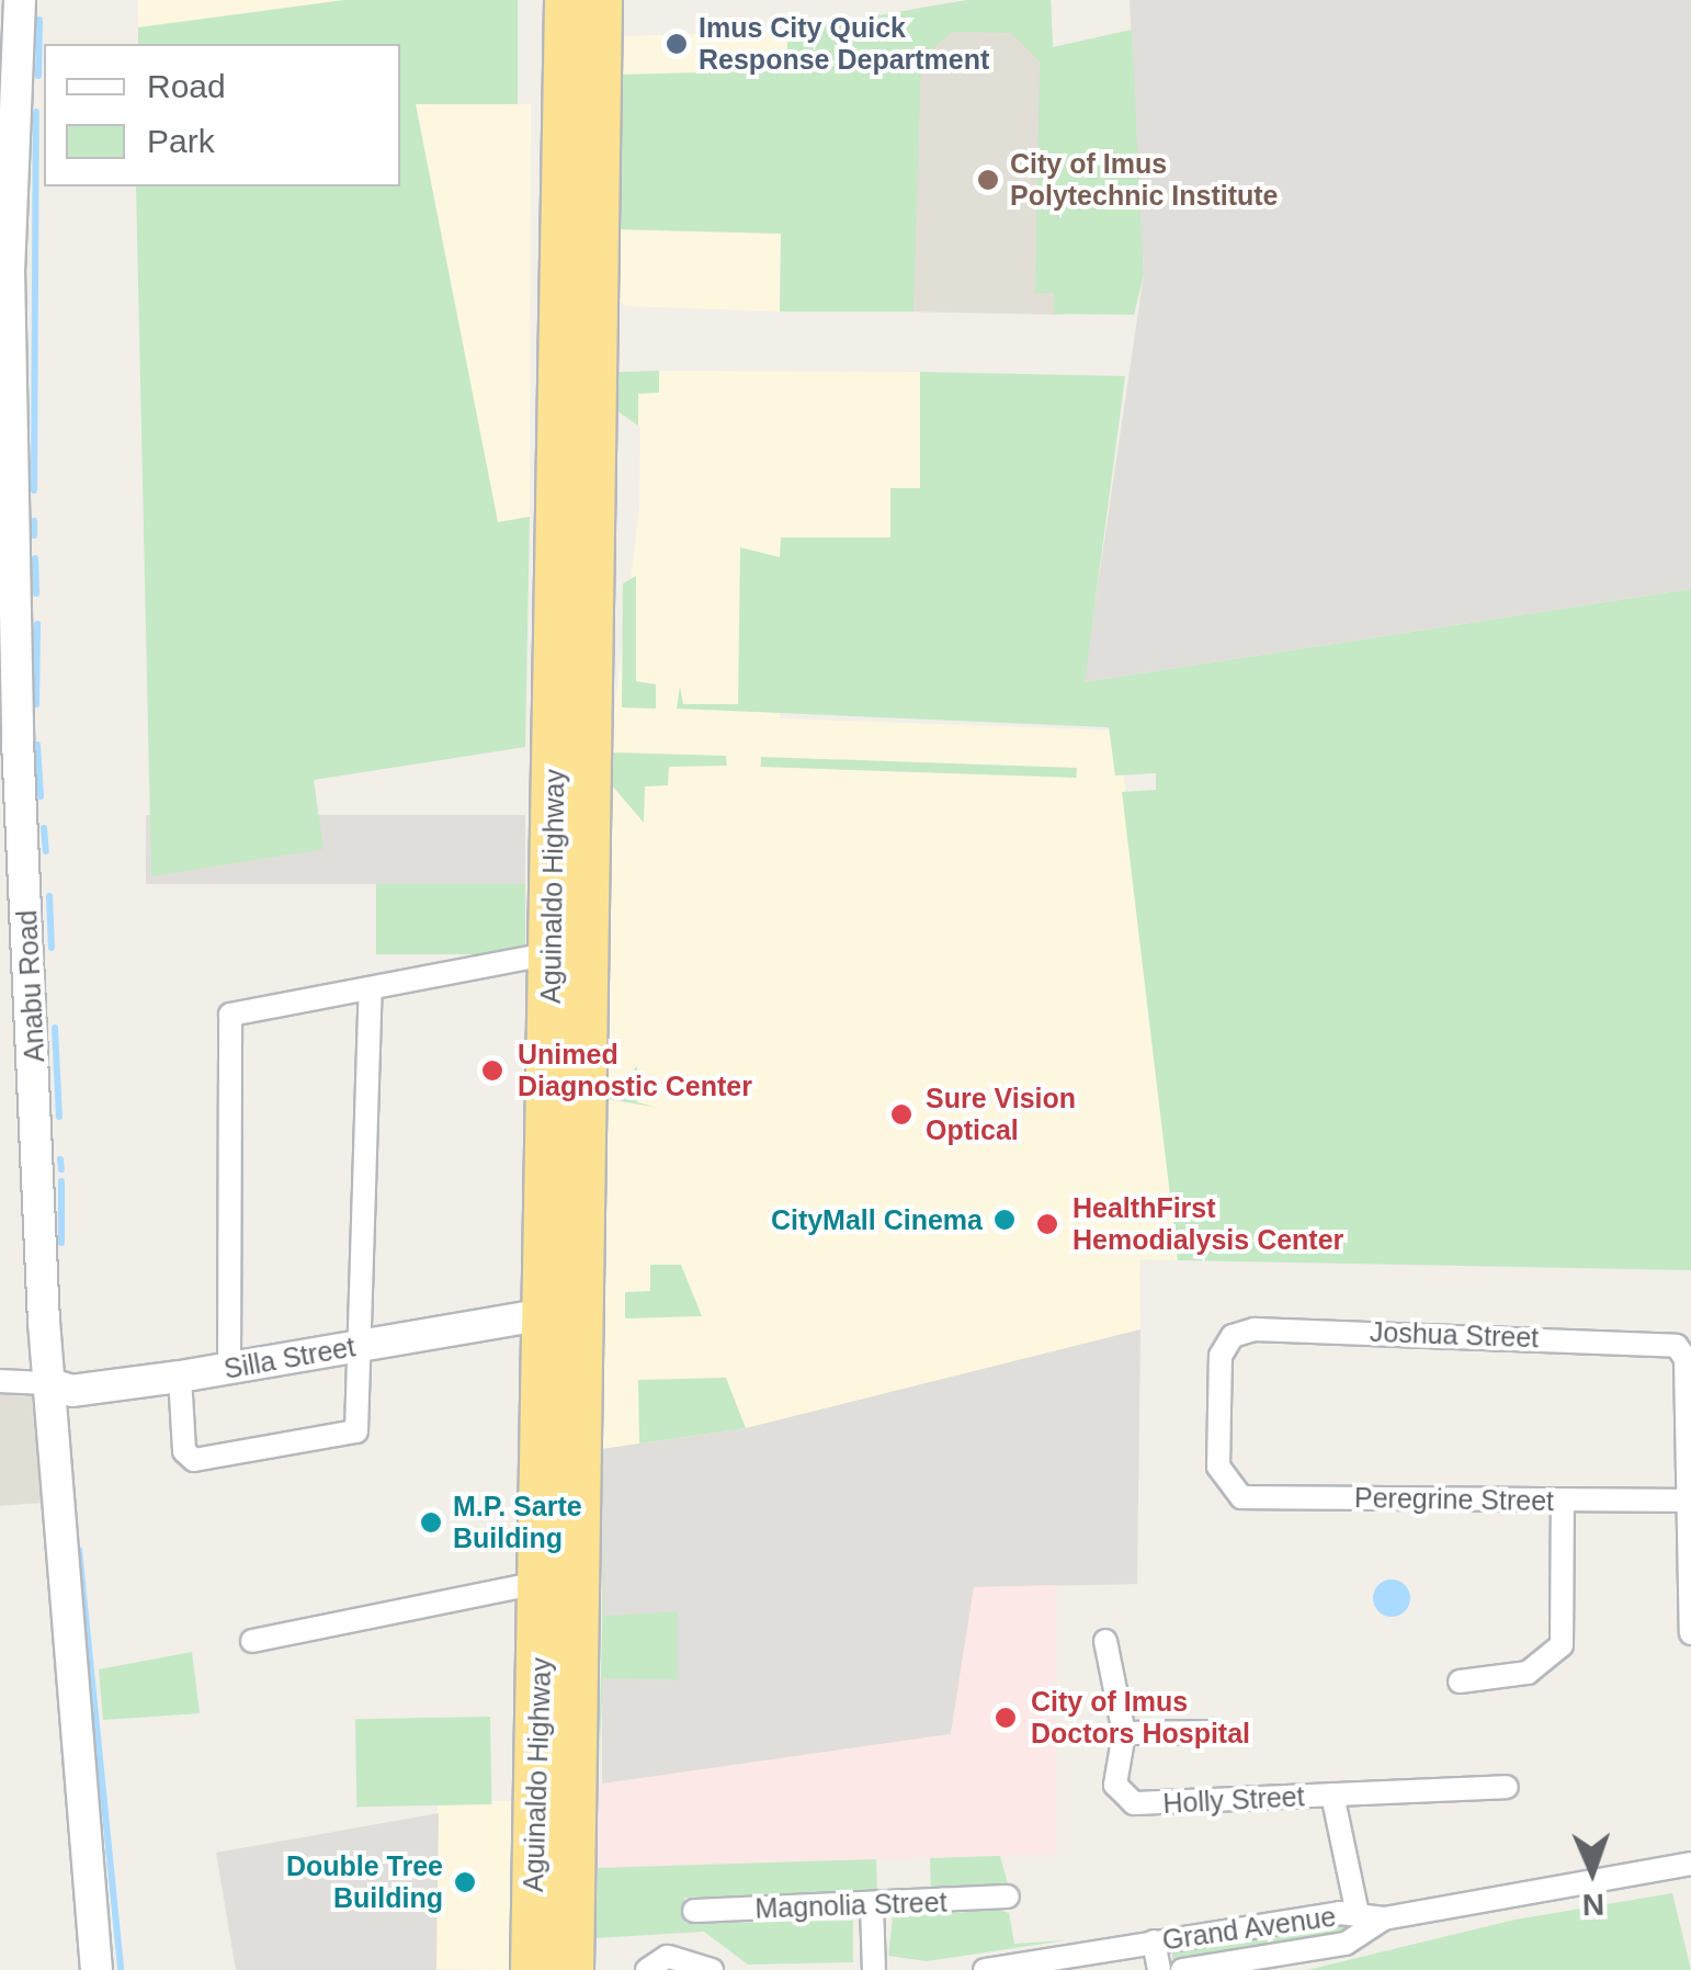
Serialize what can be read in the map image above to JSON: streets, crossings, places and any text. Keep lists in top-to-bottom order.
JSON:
{
  "streets": {
    "highway": ["Aguinaldo Highway"],
    "street": [
      "Anabu Road",
      "Joshua Street",
      "Silla Street",
      "Peregrine Street",
      "Holly Street",
      "Magnolia Street",
      "Grand Avenue"
    ]
  },
  "crossings": [
    ["Aguinaldo Highway", "Silla Street"],
    ["Anabu Road", "Silla Street"],
    ["Joshua Street", "Peregrine Street"]
  ],
  "places": [
    "Imus City Quick Response Department",
    "City of Imus Polytechnic Institute",
    "Unimed Diagnostic Center",
    "Sure Vision Optical",
    "CityMall Cinema",
    "HealthFirst Hemodialysis Center",
    "M.P. Sarte Building",
    "City of Imus Doctors Hospital",
    "Double Tree Building"
  ],
  "legend": ["Road", "Park"],
  "north": "bottom"
}
